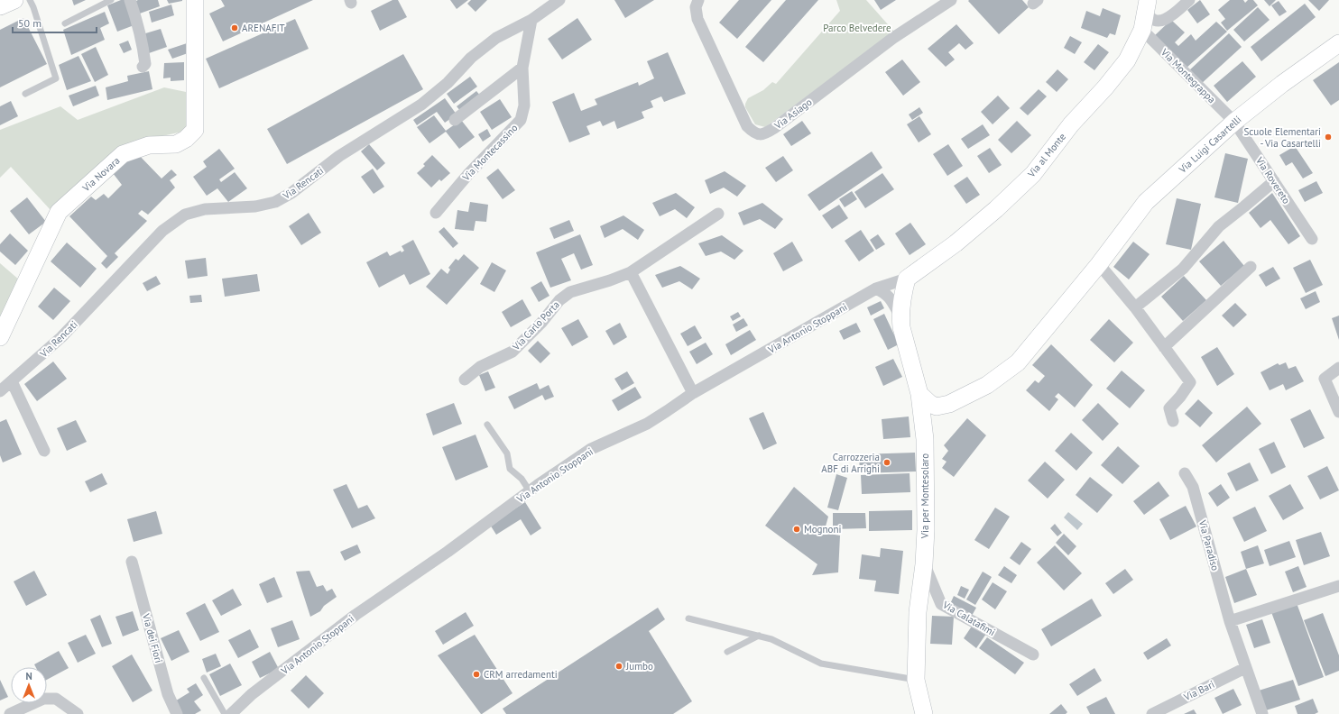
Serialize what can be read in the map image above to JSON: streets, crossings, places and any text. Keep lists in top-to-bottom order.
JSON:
{
  "streets": {
    "street": [
      "Via Montegrappa",
      "Via Asiago",
      "Via Luigi Casartelli",
      "Via Montecassino",
      "Via al Monte",
      "Via Novara",
      "Via Rovereto",
      "Via Rencati",
      "Via Carlo Porta",
      "Via Antonio Stoppani",
      "Via per Montesolaro",
      "Via Paradiso",
      "Via Calatafimi",
      "Via dei Fiori",
      "Via Bari"
    ]
  },
  "crossings": [
    ["Via Montegrappa", "Via Luigi Casartelli"],
    ["Via Montegrappa", "Via al Monte"],
    ["Via Montegrappa", "Via Rovereto"],
    ["Via Luigi Casartelli", "Via Rovereto"],
    ["Via Montecassino", "Via Rencati"],
    ["Via al Monte", "Via Antonio Stoppani"],
    ["Via al Monte", "Via per Montesolaro"],
    ["Via Antonio Stoppani", "Via per Montesolaro"],
    ["Via per Montesolaro", "Via Calatafimi"],
    ["Via Paradiso", "Via Bari"]
  ],
  "parks": ["Parco Belvedere"],
  "places": [
    "ARENAFIT",
    "Scuole Elementari - Via Casartelli",
    "Carrozzeria ABF di Arrighi",
    "Mognoni",
    "Jumbo",
    "CRM arredamenti"
  ],
  "scale_bar": "50 m",
  "north": "top"
}
